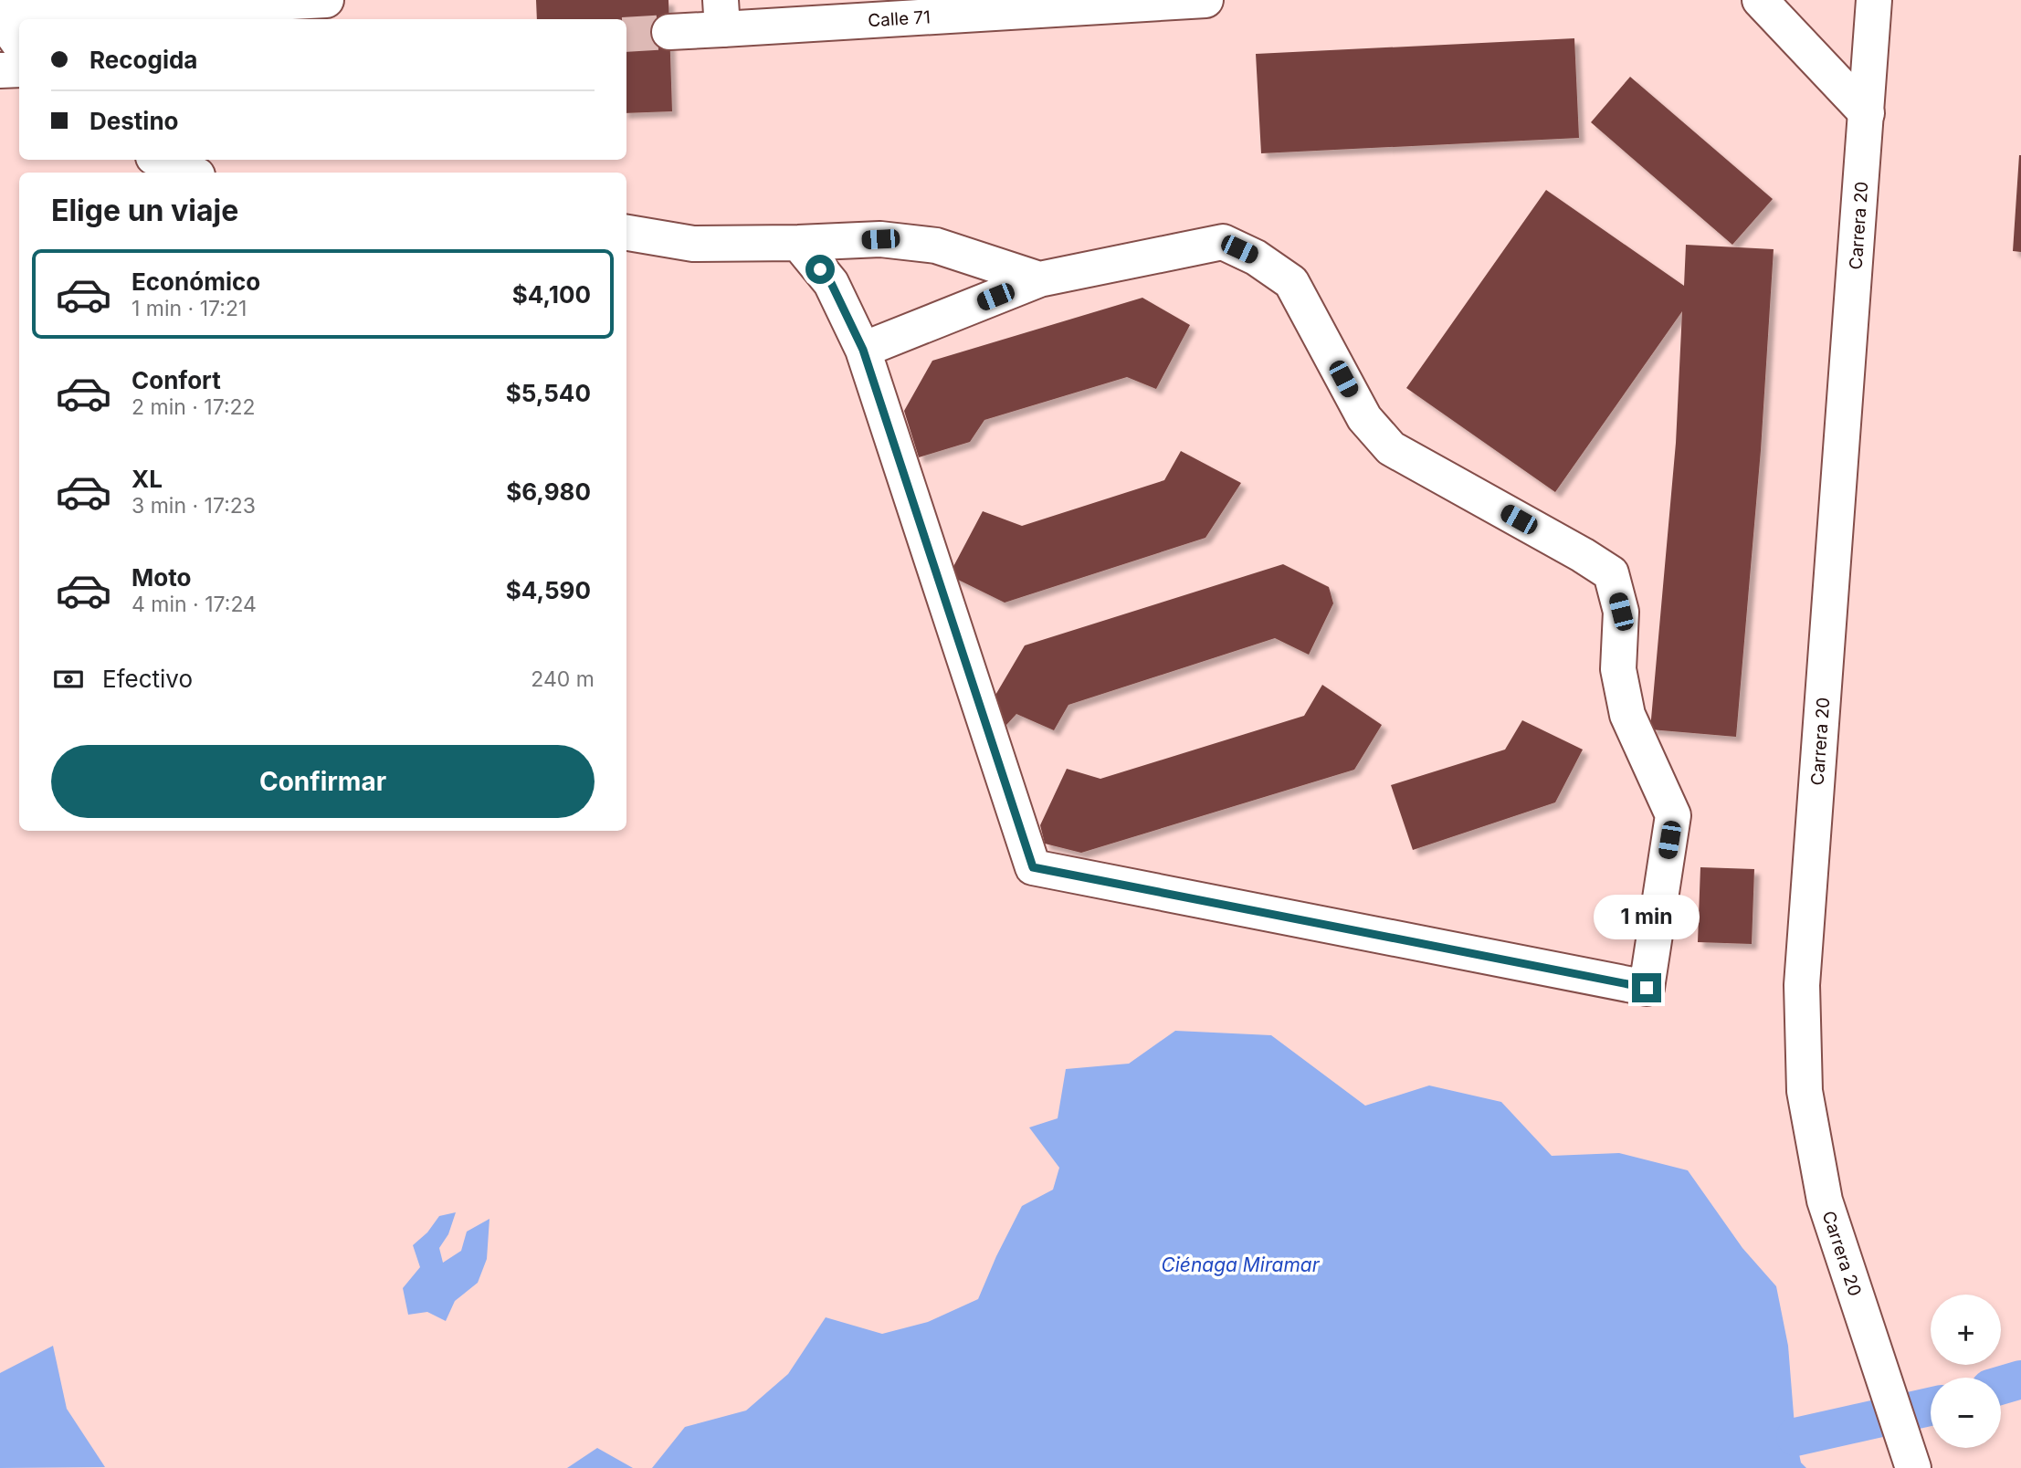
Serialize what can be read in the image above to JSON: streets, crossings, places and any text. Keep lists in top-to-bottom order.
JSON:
{
  "streets": {
    "street": ["Calle 71", "Carrera 20"]
  },
  "water": ["Ciénaga Miramar"],
  "page": {
    "banner": ["Recogida", "Destino"],
    "heading": "Elige un viaje",
    "list": [
      {
        "name": "Económico",
        "note": "1 min · 17:21",
        "value": "$4,100"
      },
      {
        "name": "Confort",
        "note": "2 min · 17:22",
        "value": "$5,540"
      },
      {
        "name": "XL",
        "note": "3 min · 17:23",
        "value": "$6,980"
      },
      {
        "name": "Moto",
        "note": "4 min · 17:24",
        "value": "$4,590"
      }
    ],
    "pay": ["Efectivo", "240 m"],
    "buttons": "Confirmar",
    "bubble": "1 min",
    "map_buttons": ["+", "−"]
  }
}
